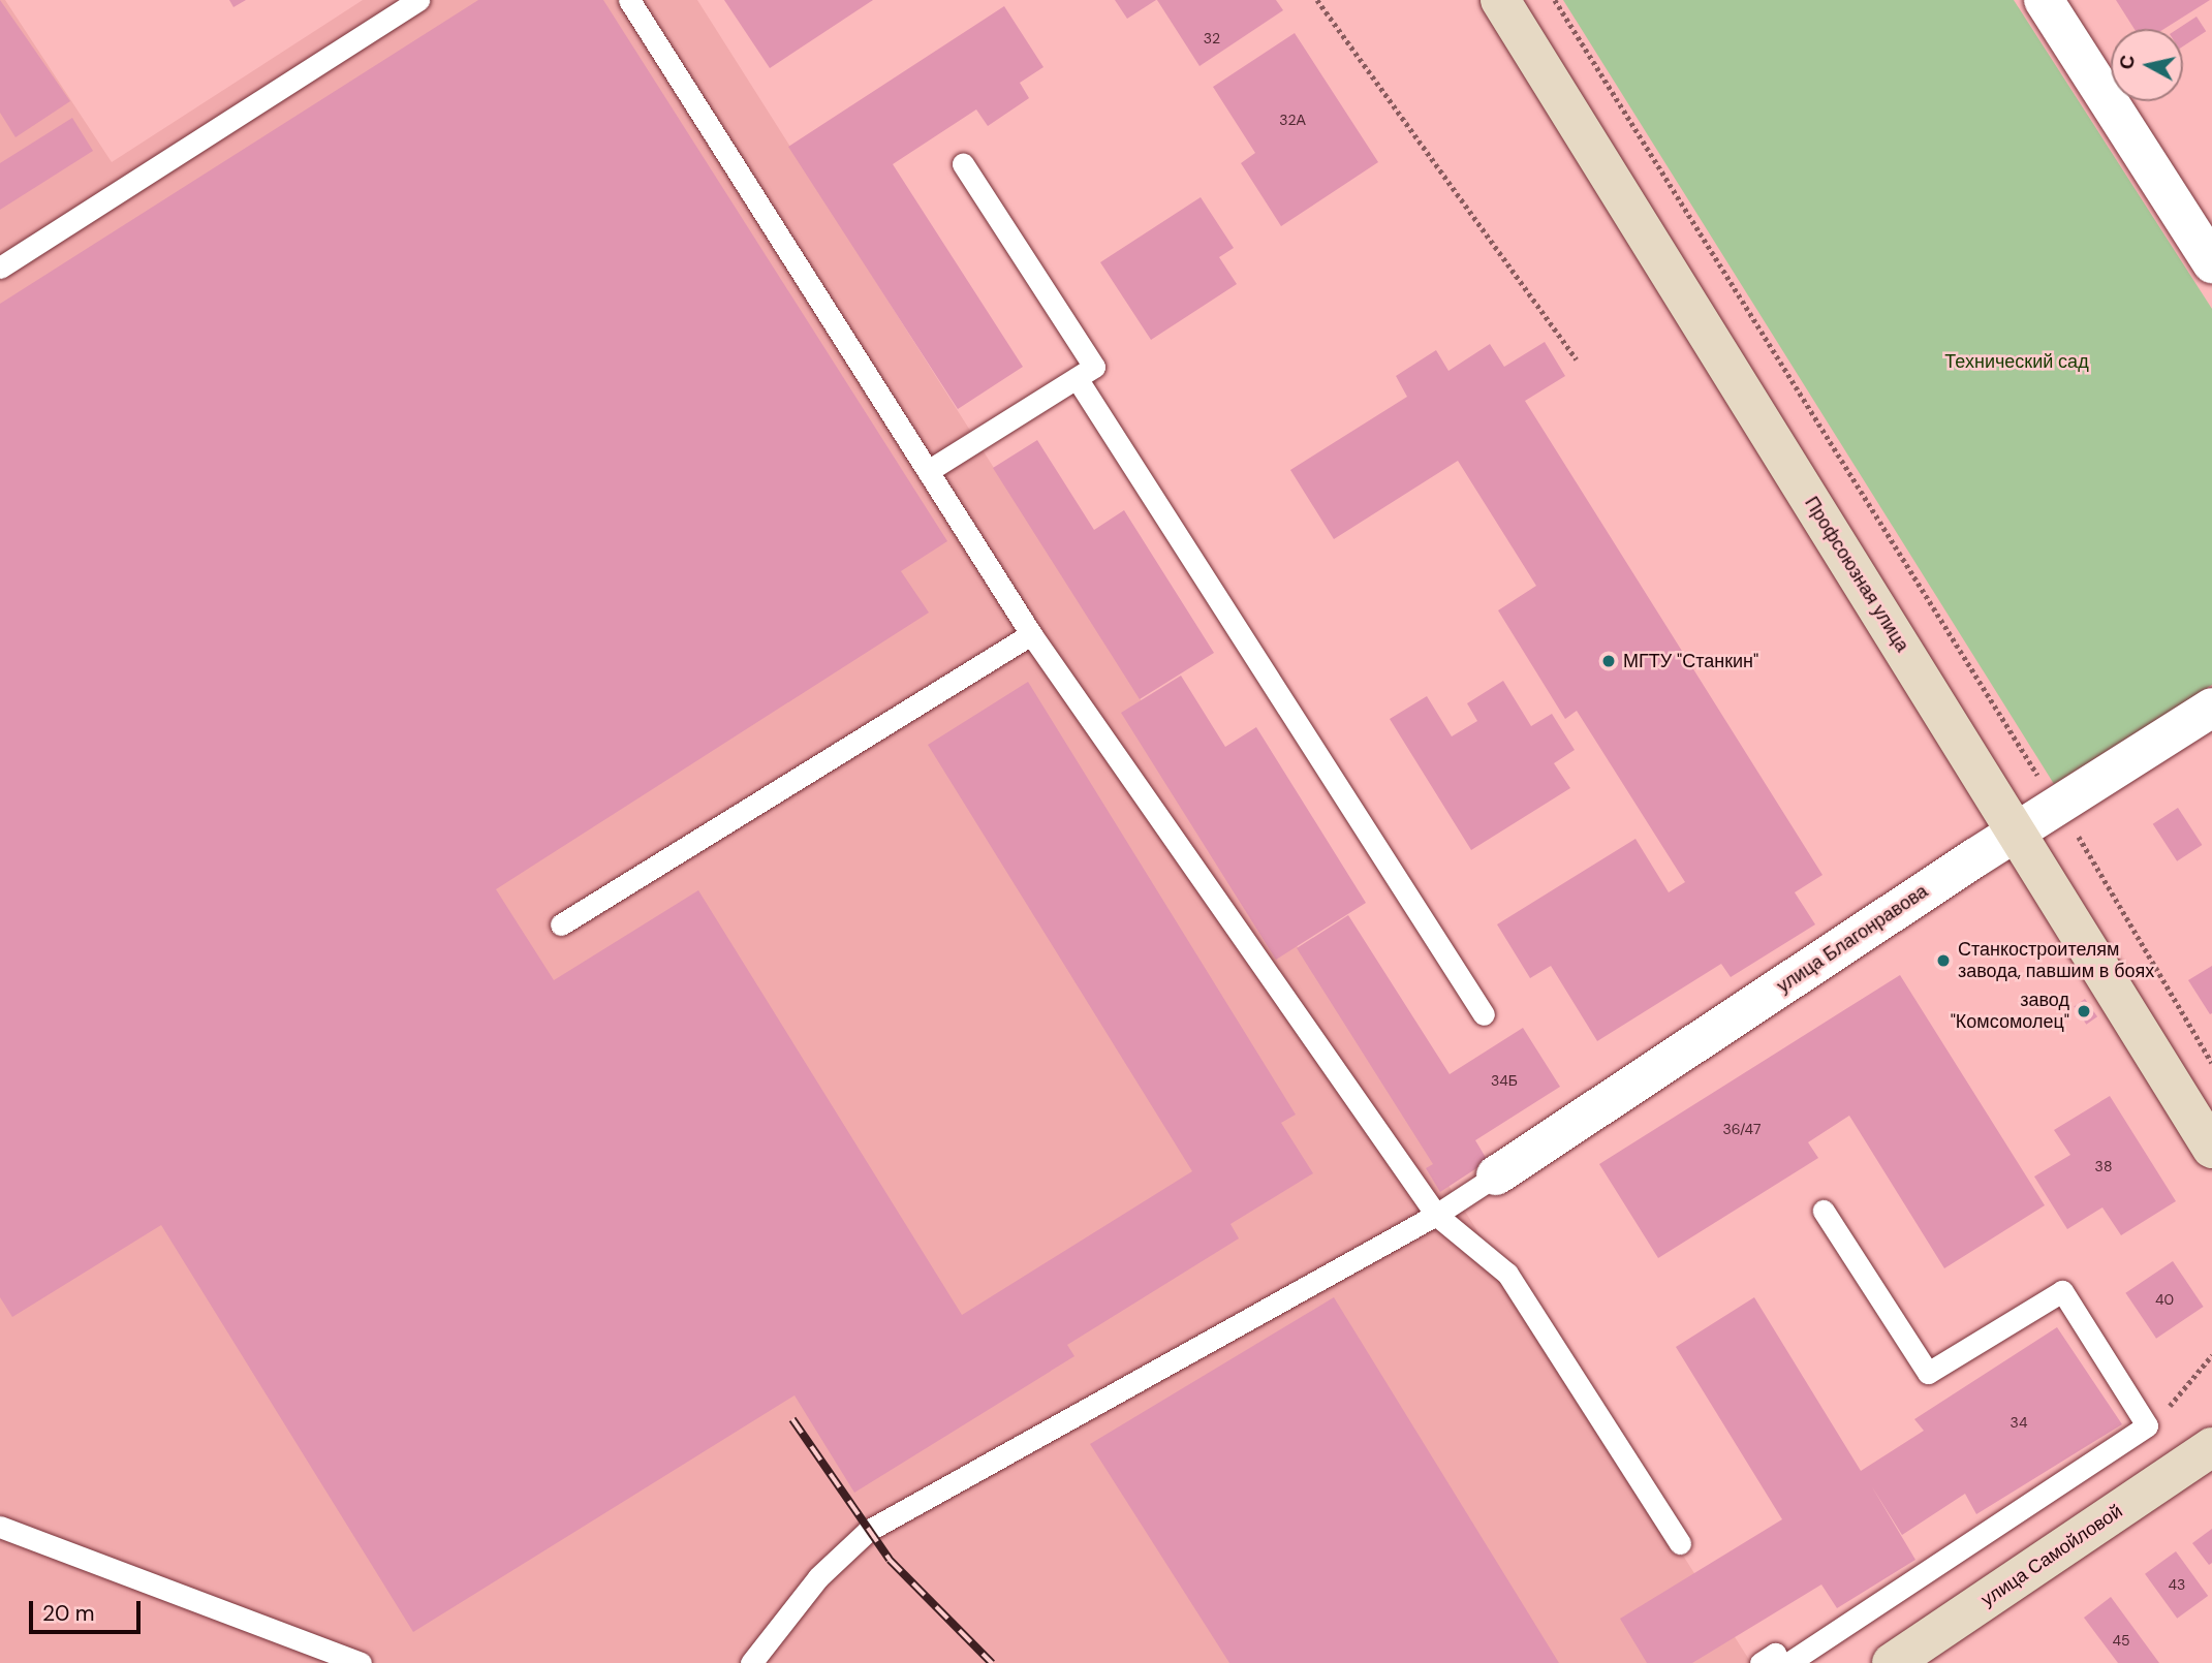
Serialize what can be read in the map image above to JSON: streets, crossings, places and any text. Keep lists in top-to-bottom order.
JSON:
{
  "streets": {
    "main road": ["Профсоюзная улица", "улица Самойловой"],
    "street": ["улица Благонравова"]
  },
  "crossings": [
    ["Профсоюзная улица", "улица Благонравова"]
  ],
  "parks": ["Технический сад"],
  "places": ["МГТУ \"Станкин\"", "Станкостроителям завода, павшим в боях", "завод \"Комсомолец\""],
  "house_numbers": [
    "32",
    "32А",
    "34Б",
    "36/47",
    "38",
    "40",
    "34",
    "43",
    "45"
  ],
  "scale_bar": "20 m",
  "north": "left"
}
